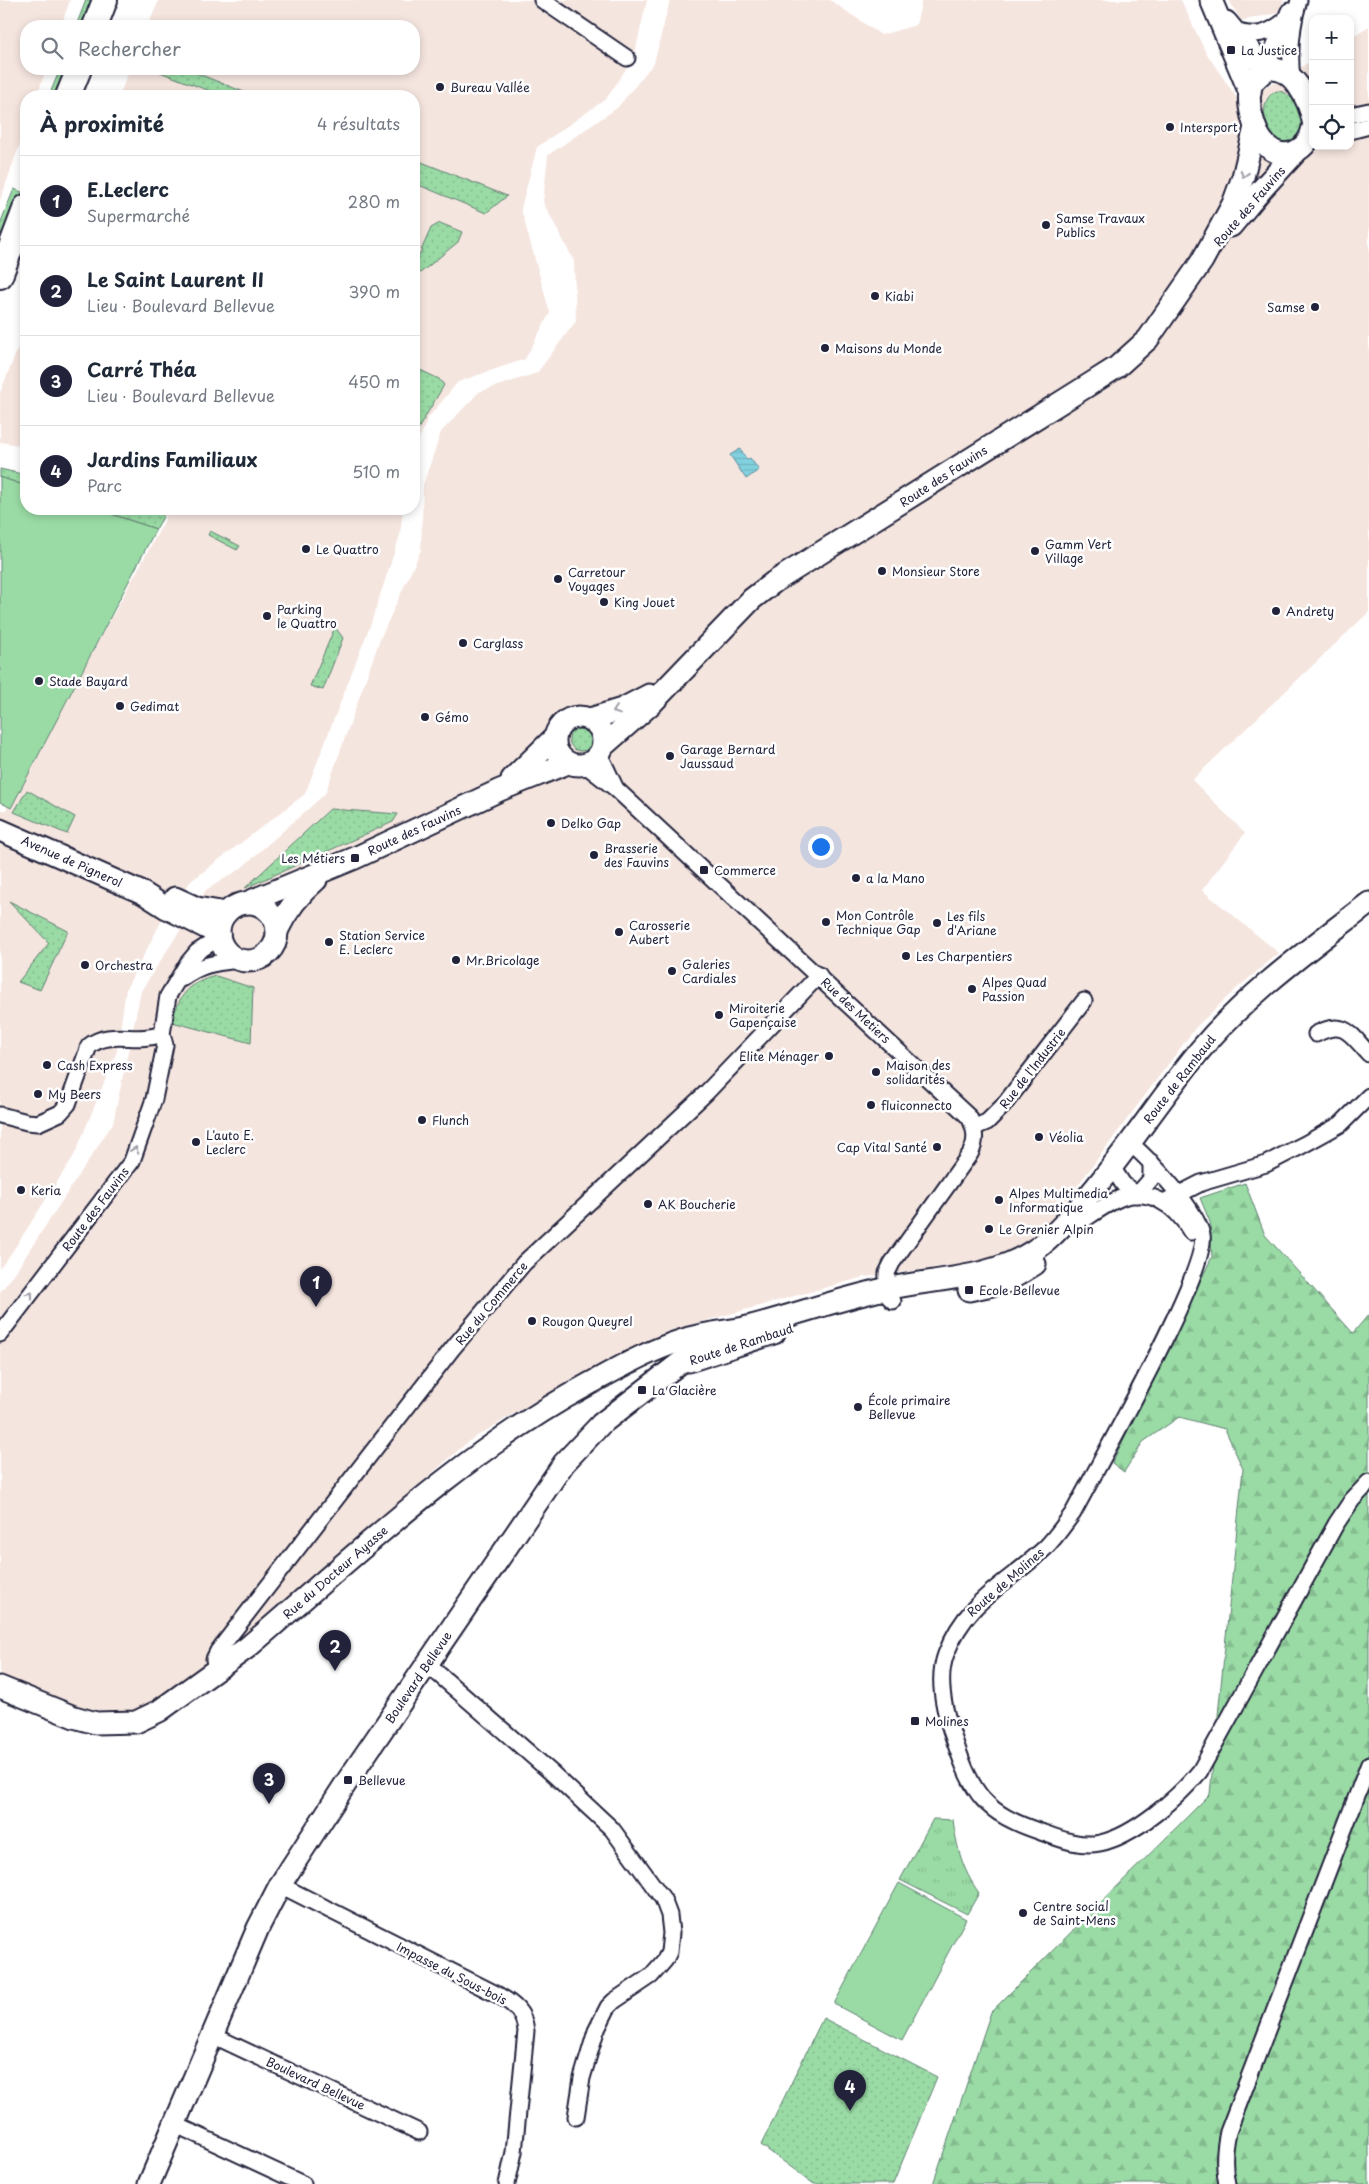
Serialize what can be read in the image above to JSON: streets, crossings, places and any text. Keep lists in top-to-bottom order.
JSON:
{
  "streets": {
    "street": [
      "Route des Fauvins",
      "Avenue de Pignerol",
      "Rue des Metiers",
      "Rue de l'Industrie",
      "Route de Rambaud",
      "Rue du Commerce",
      "Rue du Docteur Ayasse",
      "Route de Molines",
      "Boulevard Bellevue",
      "Impasse du Sous-bois"
    ]
  },
  "crossings": [
    ["Route des Fauvins", "Avenue de Pignerol"],
    ["Route des Fauvins", "Rue des Metiers"],
    ["Rue des Metiers", "Rue de l'Industrie"],
    ["Rue des Metiers", "Rue du Commerce"],
    ["Route de Rambaud", "Rue du Docteur Ayasse"],
    ["Route de Rambaud", "Route de Molines"],
    ["Route de Rambaud", "Boulevard Bellevue"],
    ["Rue du Commerce", "Rue du Docteur Ayasse"],
    ["Boulevard Bellevue", "Impasse du Sous-bois"]
  ],
  "places": {
    "transit": [
      "La Justice",
      "Les Métiers",
      "Commerce",
      "Ecole Bellevue",
      "La Glacière",
      "Molines",
      "Bellevue"
    ],
    "other": [
      "Bureau Vallée",
      "Intersport",
      "Samse Travaux Publics",
      "Kiabi",
      "Samse",
      "Maisons du Monde",
      "Le Quattro",
      "Gamm Vert Village",
      "Monsieur Store",
      "Carretour Voyages",
      "King Jouet",
      "Andrety",
      "Parking le Quattro",
      "Carglass",
      "Stade Bayard",
      "Gedimat",
      "Gémo",
      "Garage Bernard Jaussaud",
      "Delko Gap",
      "Brasserie des Fauvins",
      "a la Mano",
      "Mon Contrôle Technique Gap",
      "Les fils d'Ariane",
      "Carosserie Aubert",
      "Station Service E. Leclerc",
      "Les Charpentiers",
      "Mr.Bricolage",
      "Orchestra",
      "Galeries Cardiales",
      "Alpes Quad Passion",
      "Miroiterie Gapençaise",
      "Elite Ménager",
      "Cash Express",
      "Maison des solidarités",
      "My Beers",
      "fluiconnecto",
      "Flunch",
      "Véolia",
      "L'auto E. Leclerc",
      "Cap Vital Santé",
      "Keria",
      "Alpes Multimedia Informatique",
      "AK Boucherie",
      "Le Grenier Alpin",
      "Rougon Queyrel",
      "École primaire Bellevue",
      "Centre social de Saint-Mens"
    ]
  },
  "page": {
    "map_buttons": ["+", "−"],
    "search": "Rechercher",
    "heading": ["À proximité", "4 résultats"],
    "list": [
      {
        "mark": "1",
        "name": "E.Leclerc",
        "note": "Supermarché",
        "value": "280 m"
      },
      {
        "mark": "2",
        "name": "Le Saint Laurent II",
        "note": "Lieu · Boulevard Bellevue",
        "value": "390 m"
      },
      {
        "mark": "3",
        "name": "Carré Théa",
        "note": "Lieu · Boulevard Bellevue",
        "value": "450 m"
      },
      {
        "mark": "4",
        "name": "Jardins Familiaux",
        "note": "Parc",
        "value": "510 m"
      }
    ],
    "pins": [
      "1",
      "2",
      "3",
      "4"
    ]
  }
}
